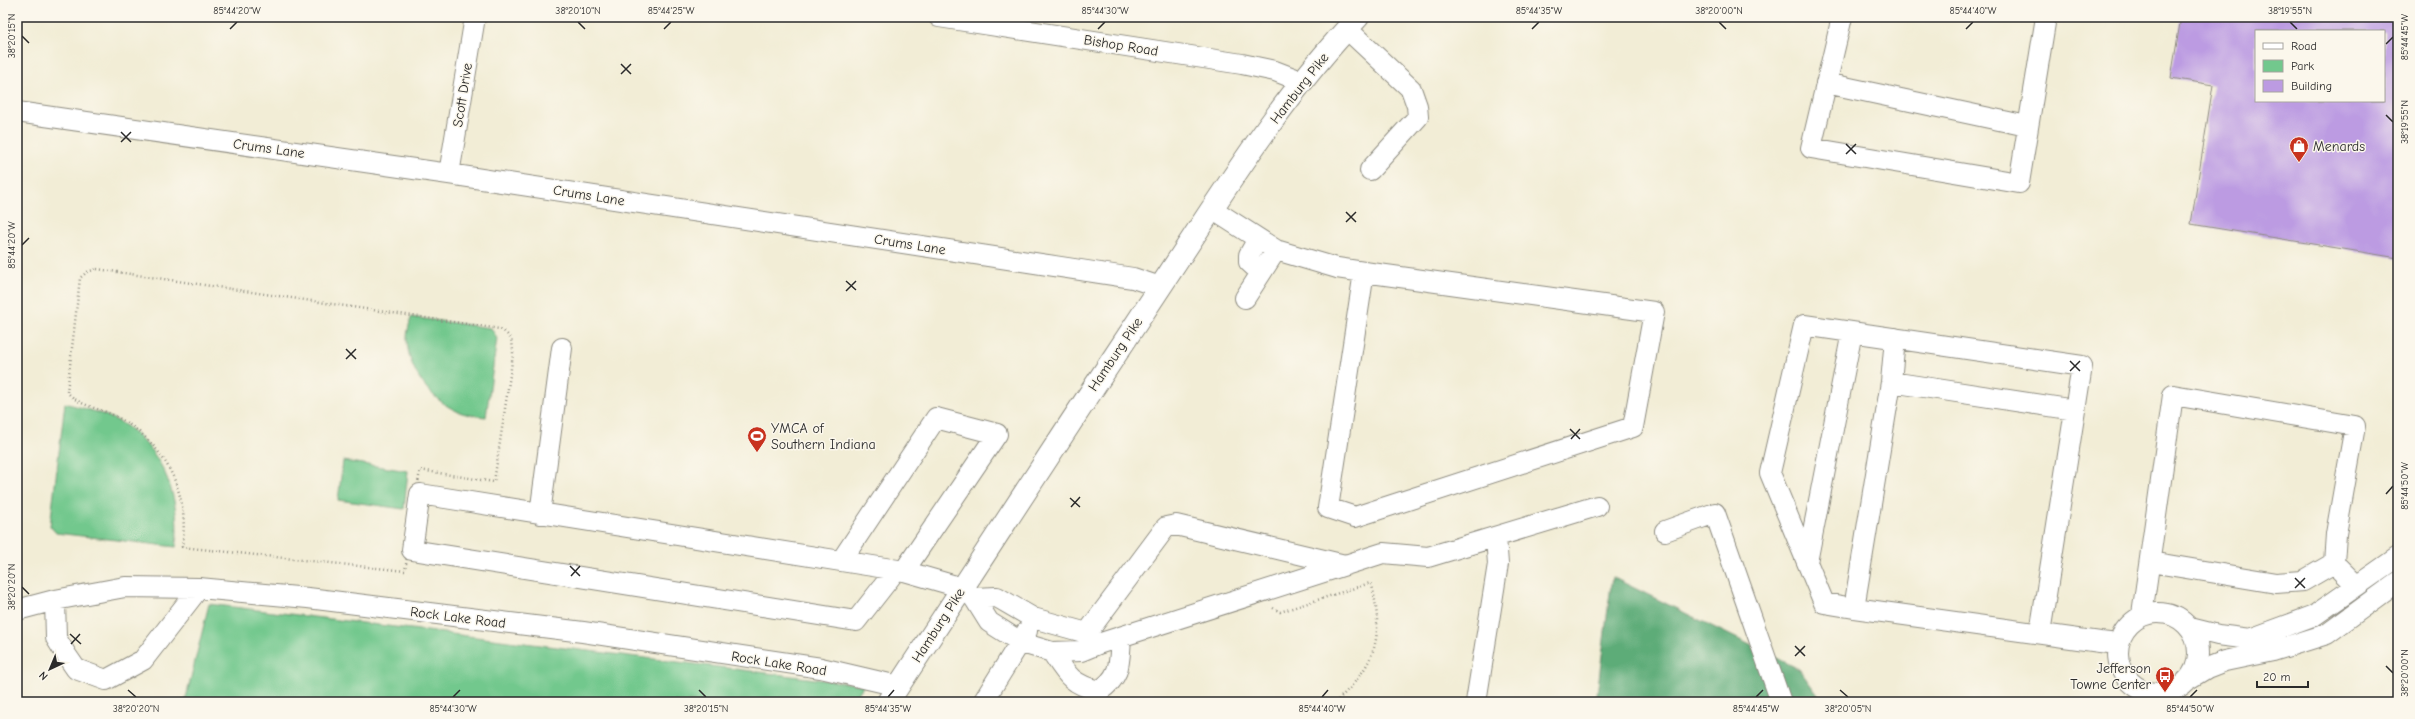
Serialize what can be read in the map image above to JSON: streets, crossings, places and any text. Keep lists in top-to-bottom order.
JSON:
{
  "streets": {
    "main road": ["Hamburg Pike"],
    "street": [
      "Bishop Road",
      "Scott Drive",
      "Crums Lane",
      "Rock Lake Road"
    ]
  },
  "crossings": [
    ["Bishop Road", "Hamburg Pike"],
    ["Hamburg Pike", "Crums Lane"],
    ["Hamburg Pike", "Rock Lake Road"],
    ["Scott Drive", "Crums Lane"]
  ],
  "places": {
    "shop": ["Menards"],
    "sports": ["YMCA of Southern Indiana"],
    "bus stop": ["Jefferson Towne Center"]
  },
  "legend": ["Road", "Park", "Building"],
  "scale_bar": "20 m",
  "north": "bottom left",
  "coordinates": [
    "85°44'20\"W",
    "38°20'10\"N",
    "85°44'25\"W",
    "85°44'30\"W",
    "85°44'35\"W",
    "38°20'00\"N",
    "85°44'40\"W",
    "38°19'55\"N",
    "38°20'15\"N",
    "85°44'45\"W",
    "85°44'50\"W",
    "38°20'20\"N",
    "38°20'05\"N"
  ]
}
